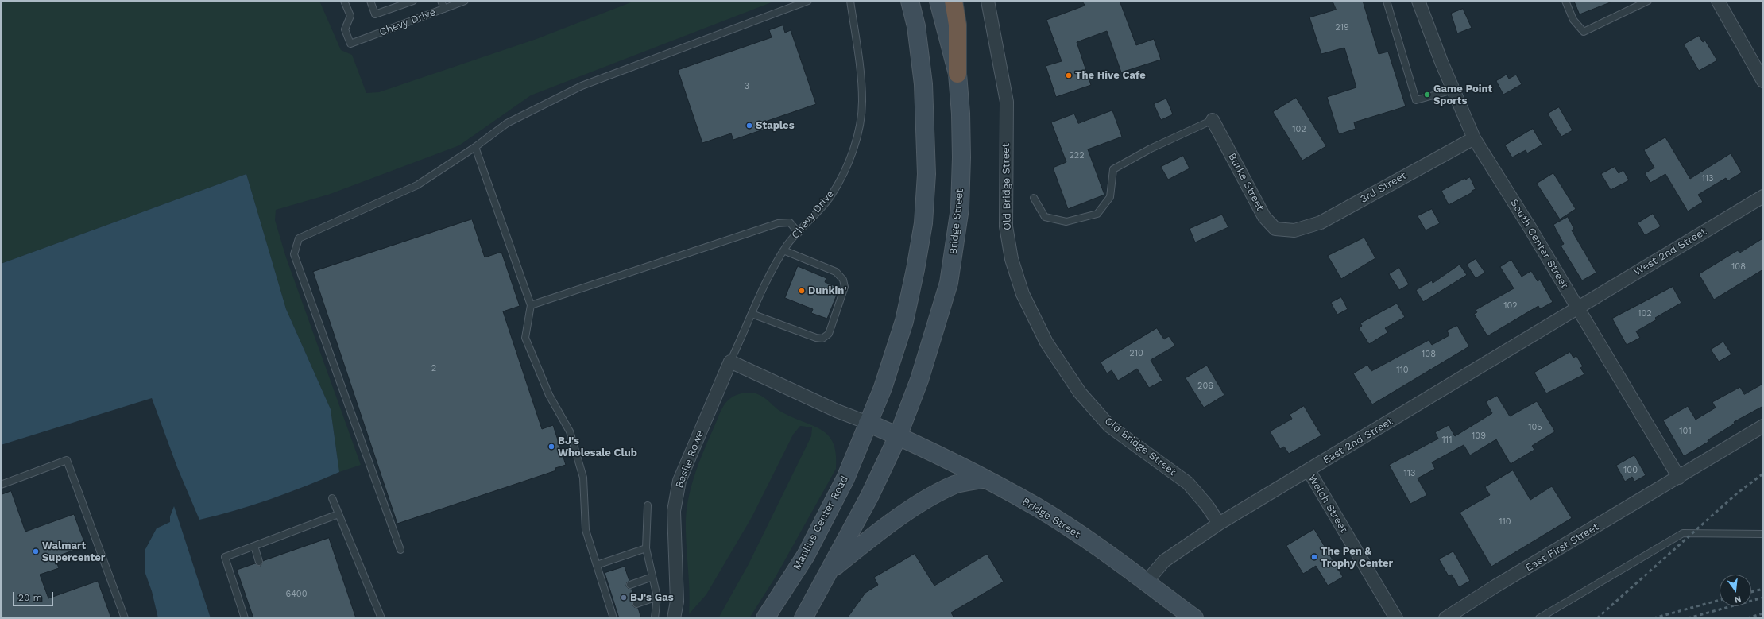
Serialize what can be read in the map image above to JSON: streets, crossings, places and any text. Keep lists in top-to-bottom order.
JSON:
{
  "streets": {
    "main road": ["Bridge Street", "Manlius Center Road"],
    "street": [
      "Burke Street",
      "Old Bridge Street",
      "3rd Street",
      "South Center Street",
      "West 2nd Street",
      "East 2nd Street",
      "Basile Rowe",
      "Welch Street",
      "East First Street"
    ],
    "lane": ["Chevy Drive"]
  },
  "crossings": [
    ["Chevy Drive", "Bridge Street"],
    ["Chevy Drive", "Basile Rowe"],
    ["Burke Street", "3rd Street"],
    ["Old Bridge Street", "East 2nd Street"],
    ["3rd Street", "South Center Street"],
    ["Bridge Street", "East 2nd Street"],
    ["Bridge Street", "Basile Rowe"],
    ["Bridge Street", "Manlius Center Road"],
    ["South Center Street", "West 2nd Street"],
    ["South Center Street", "East 2nd Street"],
    ["South Center Street", "East First Street"],
    ["West 2nd Street", "East 2nd Street"],
    ["East 2nd Street", "Welch Street"]
  ],
  "places": [
    "The Hive Cafe",
    "Game Point Sports",
    "Staples",
    "Dunkin'",
    "BJ's Wholesale Club",
    "Walmart Supercenter",
    "The Pen & Trophy Center",
    "BJ's Gas"
  ],
  "house_numbers": [
    "219",
    "3",
    "102",
    "222",
    "113",
    "108",
    "102",
    "102",
    "210",
    "108",
    "2",
    "110",
    "206",
    "105",
    "101",
    "109",
    "111",
    "100",
    "113",
    "110",
    "6400"
  ],
  "scale_bar": "20 m",
  "north": "bottom"
}
